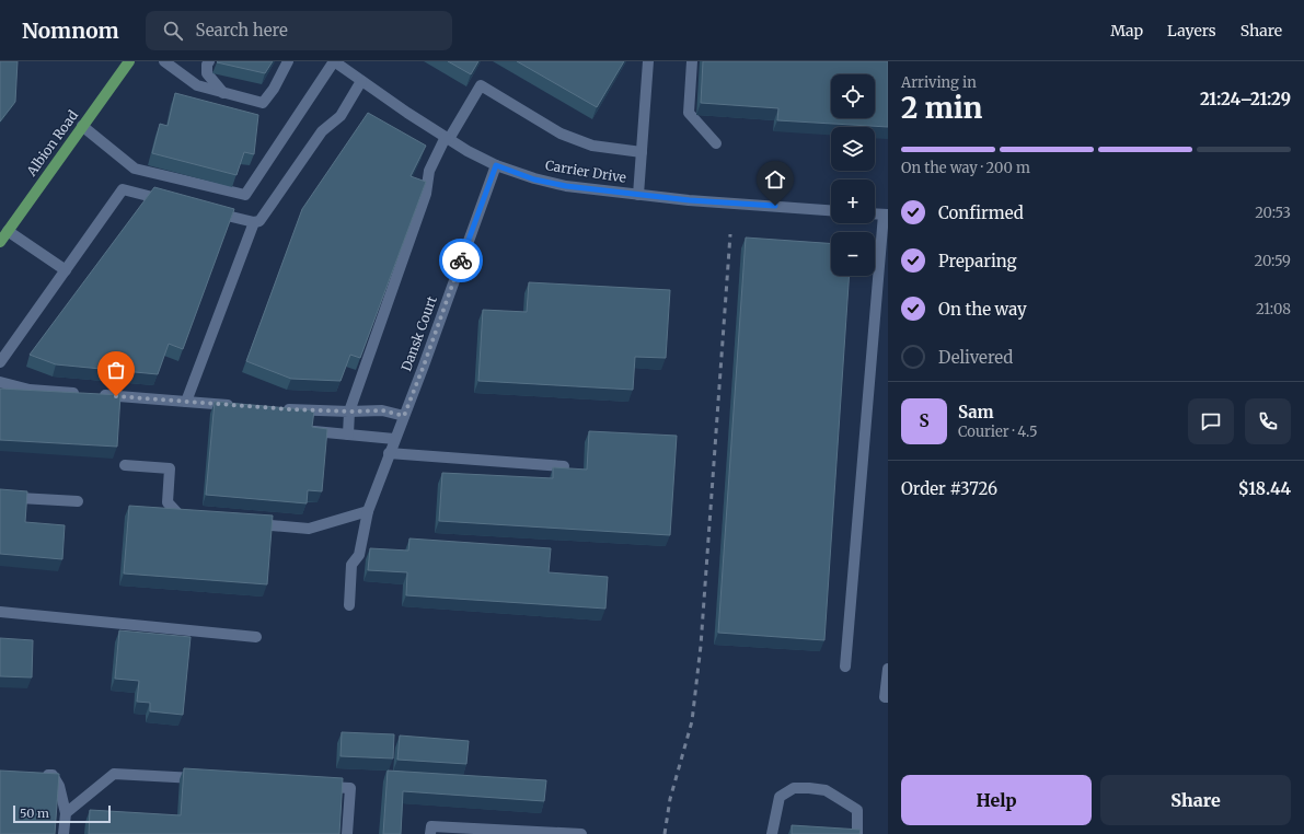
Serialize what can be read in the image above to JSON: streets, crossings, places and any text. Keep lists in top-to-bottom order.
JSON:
{
  "streets": {
    "main road": ["Albion Road"],
    "street": ["Carrier Drive", "Dansk Court"]
  },
  "crossings": [
    ["Carrier Drive", "Dansk Court"]
  ],
  "scale_bar": "50 m",
  "page": {
    "header": "Nomnom",
    "search": "Search here",
    "nav": ["Map", "Layers", "Share"],
    "heading": ["2 min", "Arriving in", "21:24–21:29"],
    "panel": [
      "Sam",
      "Courier · 4.5",
      "Order #3726",
      "$18.44"
    ],
    "map_buttons": ["+", "−"],
    "bar": "On the way · 200 m",
    "list": [
      ["Confirmed", "20:53"],
      ["Preparing", "20:59"],
      ["On the way", "21:08"],
      "Delivered"
    ],
    "round": "S",
    "buttons": ["Help", "Share"],
    "scale": "50 m"
  }
}
